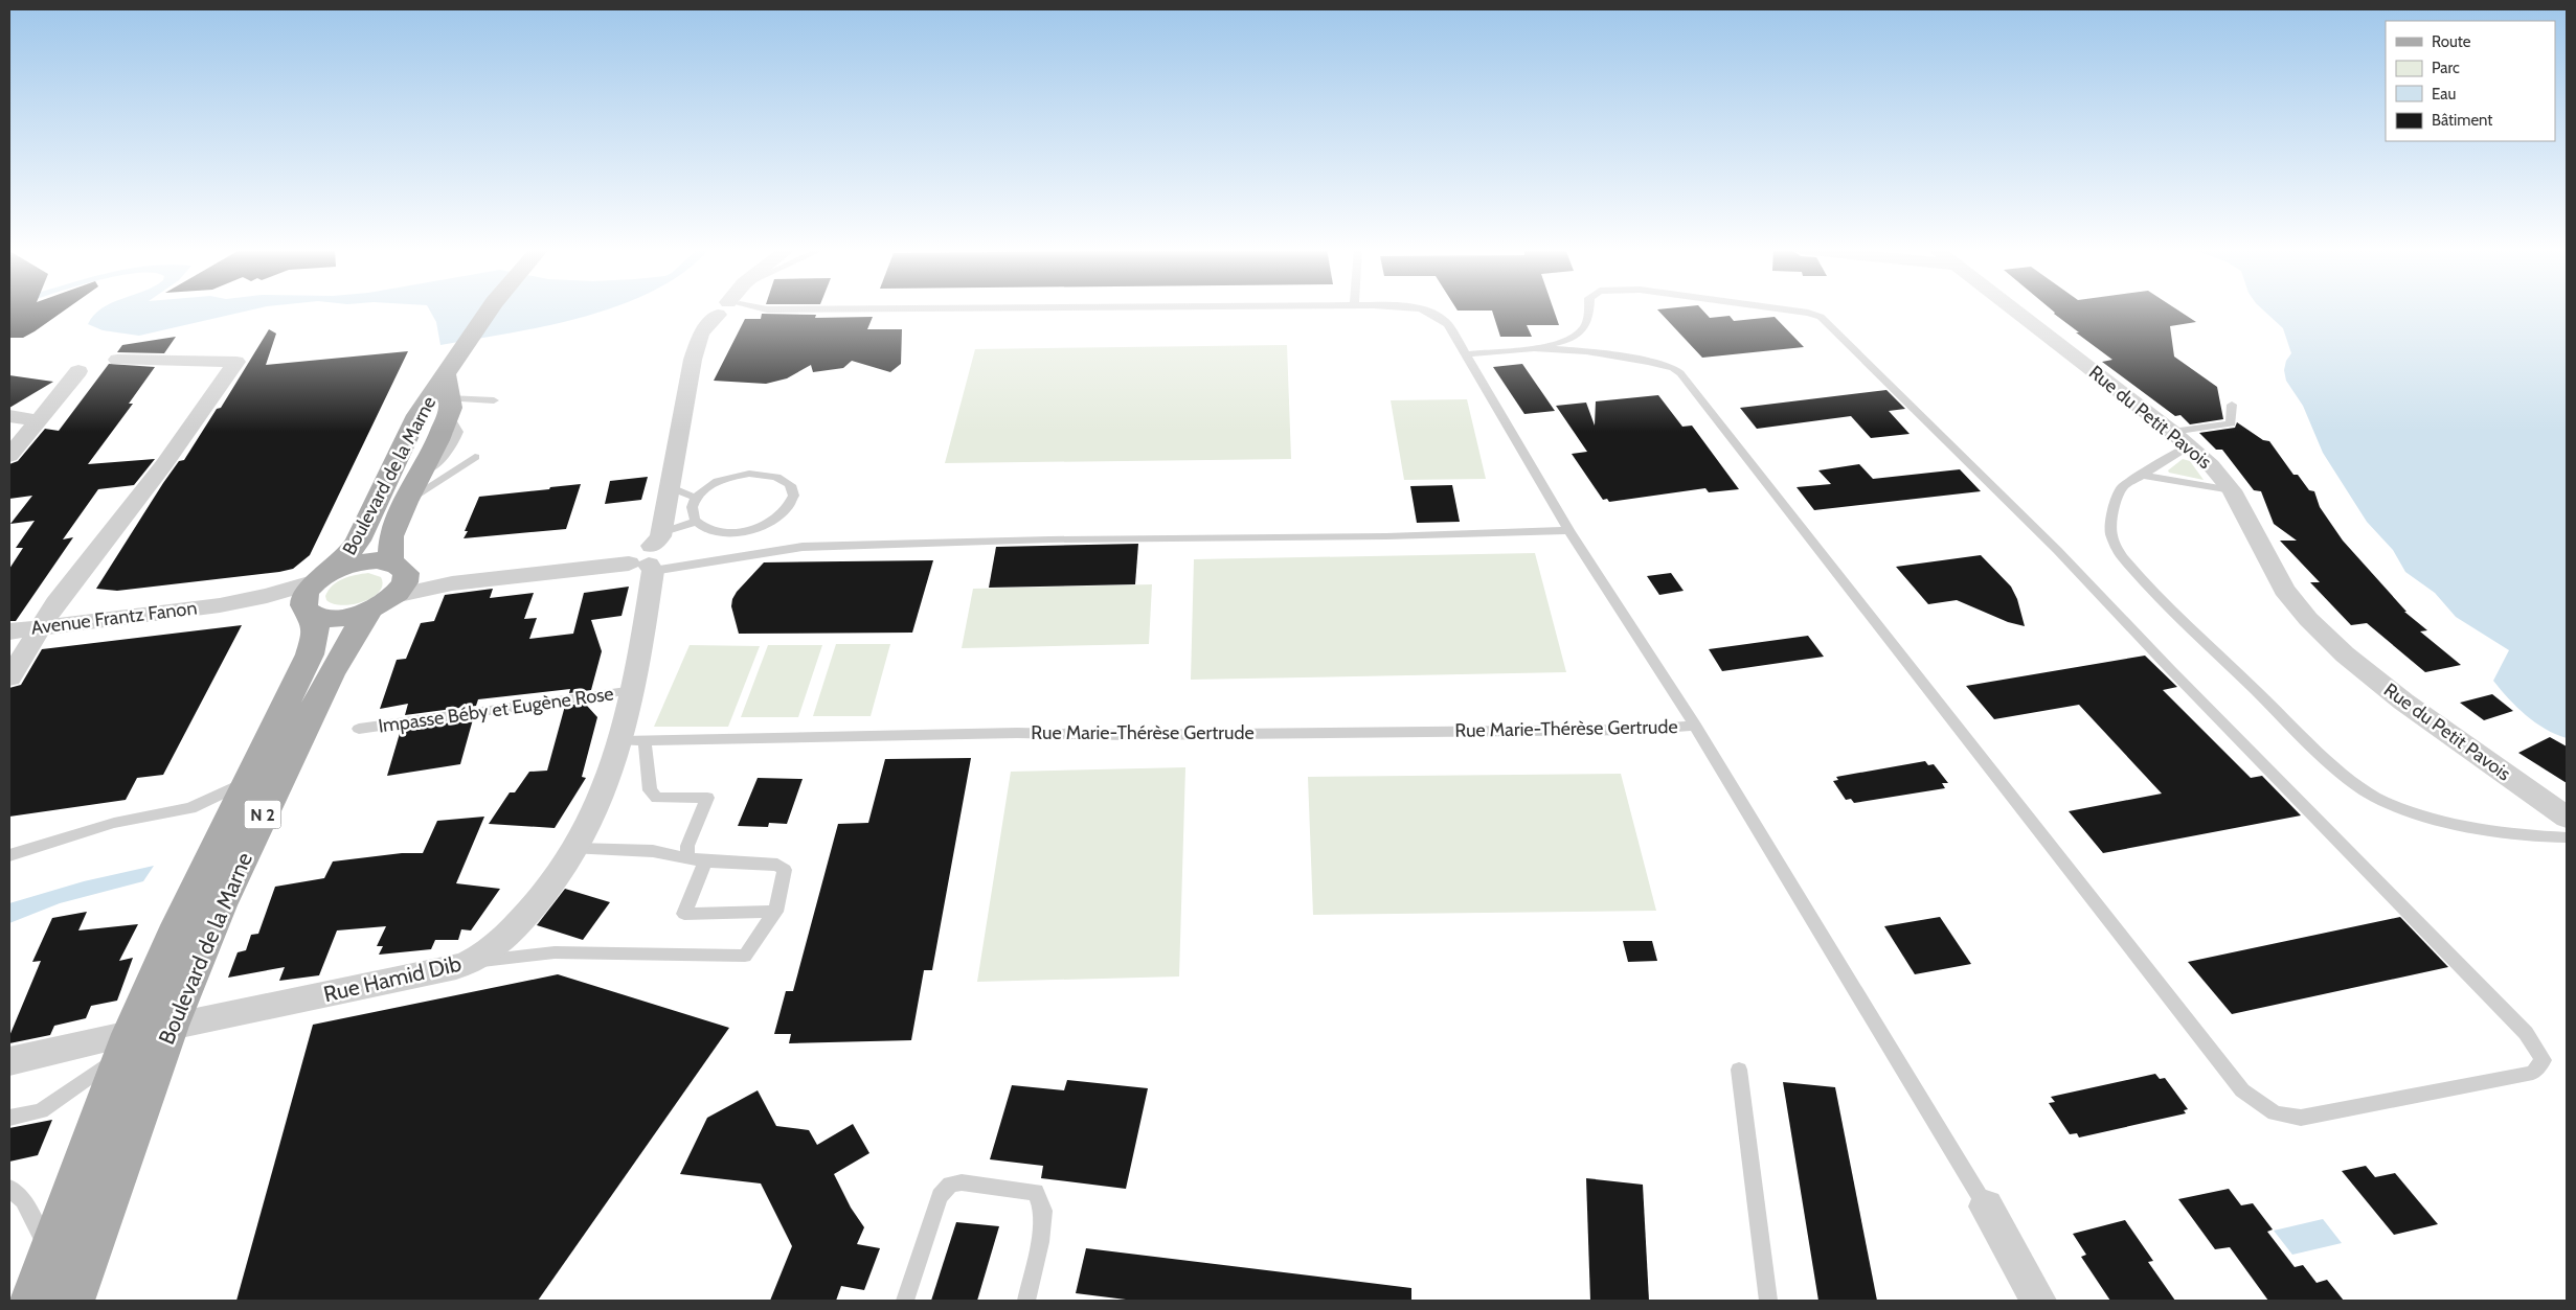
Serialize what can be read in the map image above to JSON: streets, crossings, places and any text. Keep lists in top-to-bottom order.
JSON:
{
  "streets": {
    "main road": ["Boulevard de la Marne", "N 2"],
    "street": ["Rue du Petit Pavois", "Avenue Frantz Fanon", "Rue Hamid Dib"],
    "lane": ["Impasse Béby et Eugène Rose", "Rue Marie-Thérèse Gertrude"]
  },
  "crossings": [
    ["Boulevard de la Marne", "Avenue Frantz Fanon"],
    ["Boulevard de la Marne", "Rue Hamid Dib"],
    ["Rue Marie-Thérèse Gertrude", "Rue Hamid Dib"]
  ],
  "legend": [
    "Route",
    "Parc",
    "Eau",
    "Bâtiment"
  ]
}
